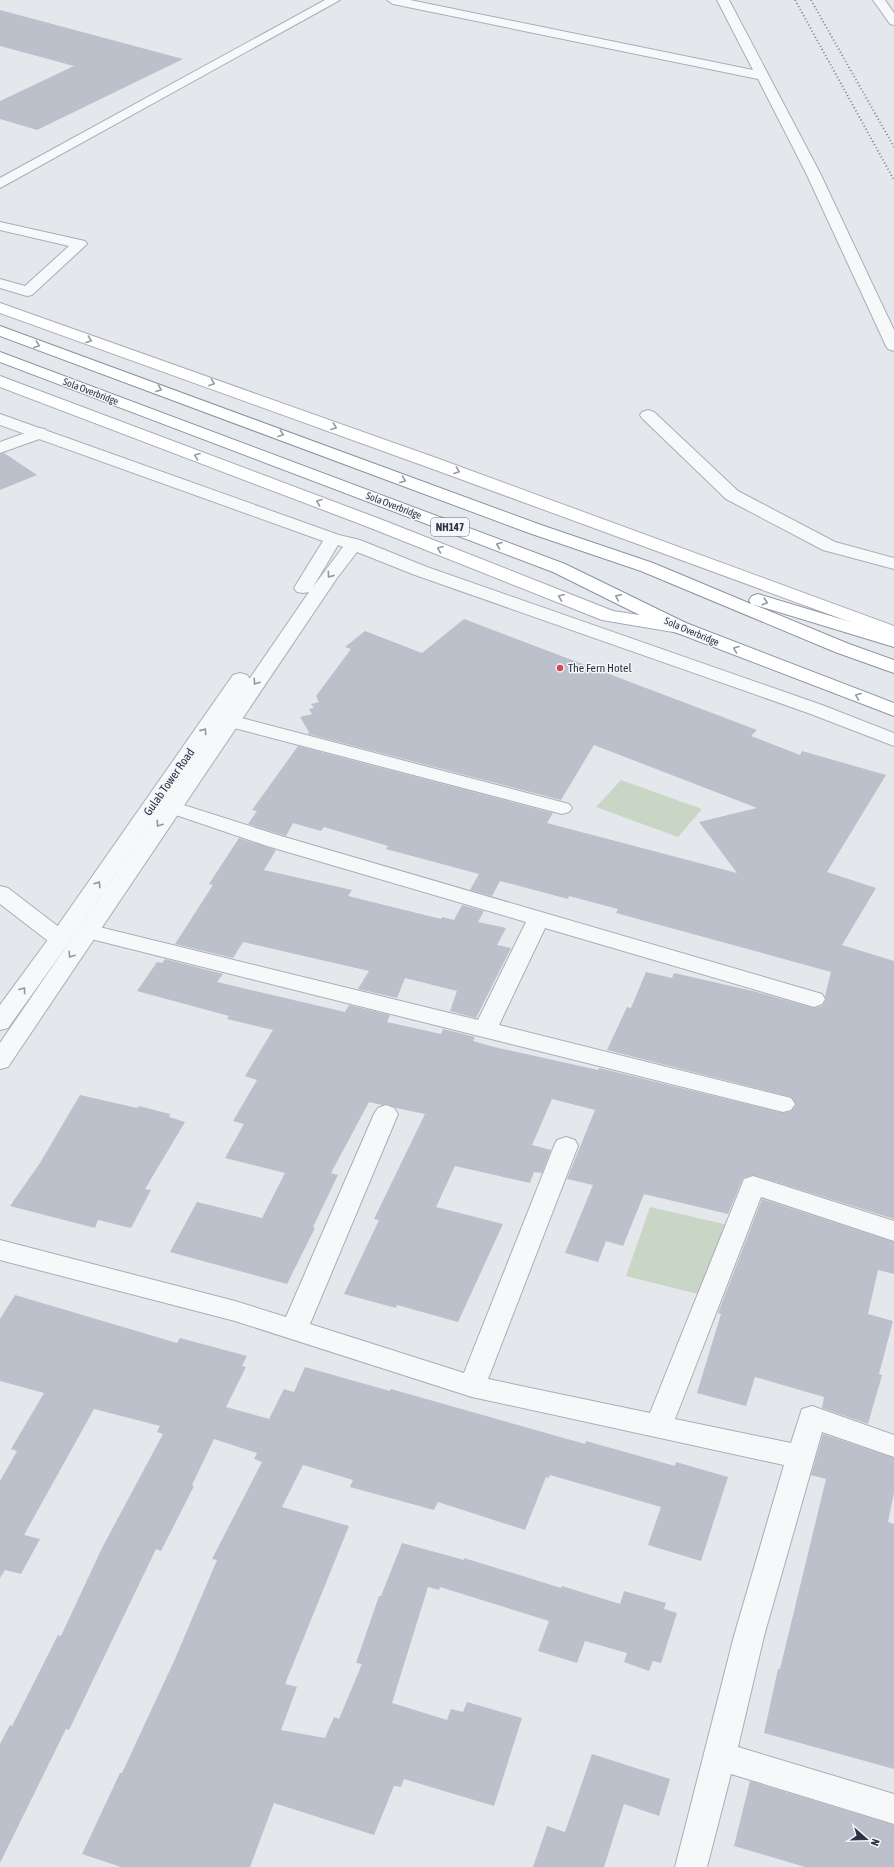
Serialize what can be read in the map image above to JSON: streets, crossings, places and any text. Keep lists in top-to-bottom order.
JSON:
{
  "streets": {
    "main road": ["Sola Overbridge", "NH147"],
    "street": ["Gulab Tower Road"]
  },
  "places": ["The Fern Hotel"],
  "north": "right"
}
